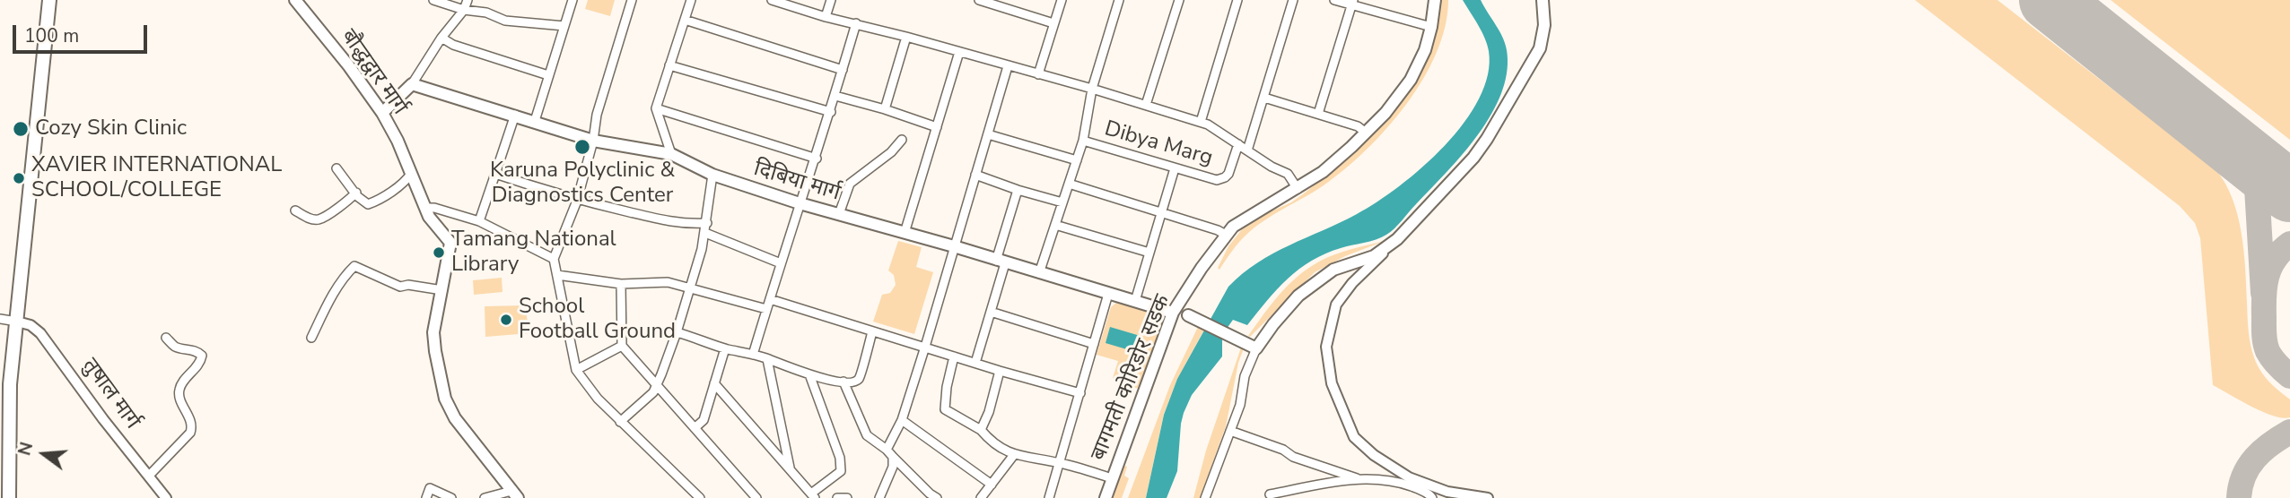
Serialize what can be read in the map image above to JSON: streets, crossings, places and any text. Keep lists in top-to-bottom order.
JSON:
{
  "streets": {
    "main road": ["बौद्धद्वार मार्ग", "दिबिया मार्ग", "बागमती कोरिडोर सडक"],
    "street": ["Dibya Marg", "तुषाल मार्ग"]
  },
  "crossings": [
    ["दिबिया मार्ग", "बागमती कोरिडोर सडक"]
  ],
  "places": [
    "Cozy Skin Clinic",
    "Karuna Polyclinic & Diagnostics Center",
    "XAVIER INTERNATIONAL SCHOOL/COLLEGE",
    "Tamang National Library",
    "School Football Ground"
  ],
  "scale_bar": "100 m",
  "north": "left"
}
